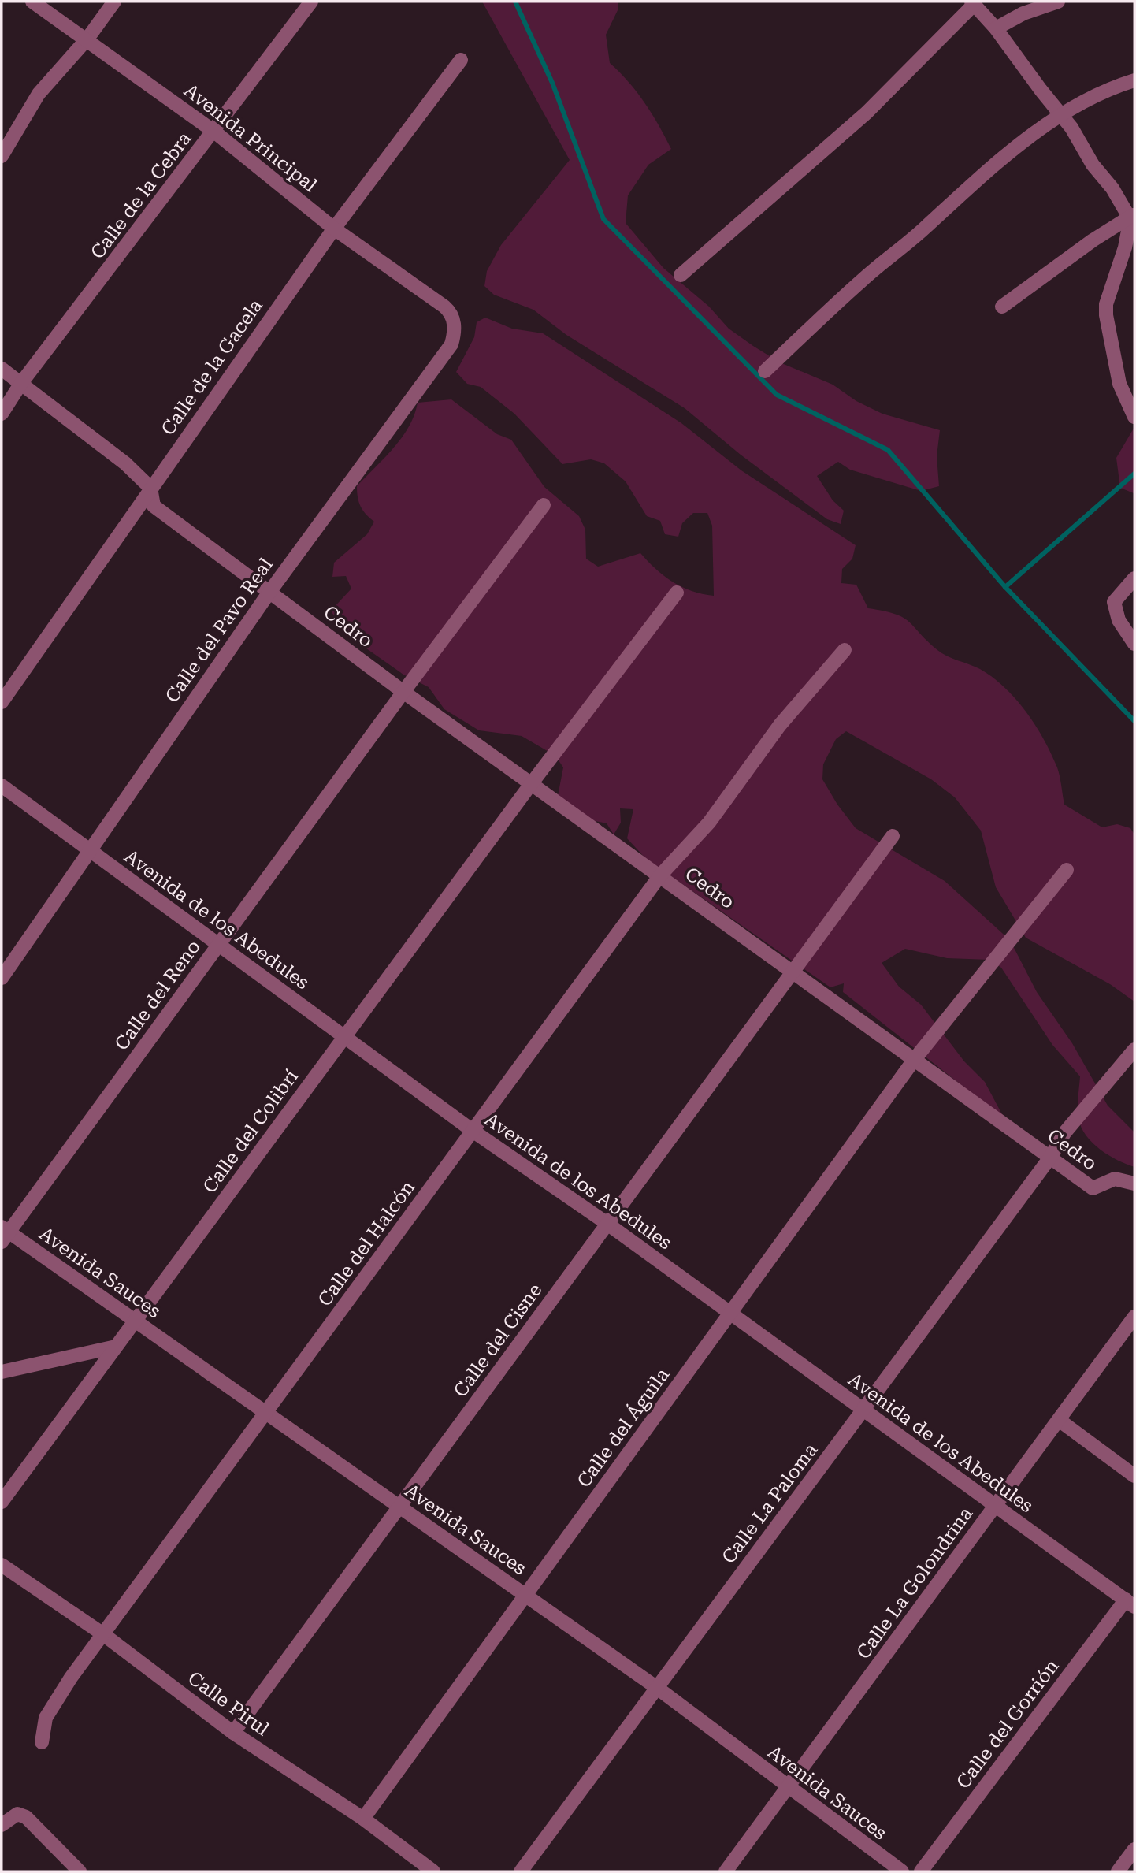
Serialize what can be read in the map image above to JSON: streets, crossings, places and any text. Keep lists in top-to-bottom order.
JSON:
{
  "streets": {
    "street": [
      "Avenida Principal",
      "Calle de la Cebra",
      "Calle de la Gacela",
      "Cedro",
      "Calle del Pavo Real",
      "Avenida de los Abedules",
      "Calle del Reno",
      "Calle del Colibrí",
      "Calle del Halcón",
      "Avenida Sauces",
      "Calle del Cisne",
      "Calle del Águila",
      "Calle La Paloma",
      "Calle La Golondrina",
      "Calle Pirul",
      "Calle del Gorrión"
    ]
  },
  "crossings": [
    ["Avenida Principal", "Calle de la Cebra"],
    ["Avenida Principal", "Calle de la Gacela"],
    ["Avenida Principal", "Calle del Pavo Real"],
    ["Calle de la Gacela", "Cedro"],
    ["Cedro", "Calle del Pavo Real"],
    ["Cedro", "Calle del Reno"],
    ["Cedro", "Calle del Colibrí"],
    ["Cedro", "Calle del Halcón"],
    ["Cedro", "Calle del Cisne"],
    ["Cedro", "Calle del Águila"],
    ["Cedro", "Calle La Paloma"],
    ["Calle del Pavo Real", "Avenida de los Abedules"],
    ["Avenida de los Abedules", "Calle del Reno"],
    ["Avenida de los Abedules", "Calle del Colibrí"],
    ["Avenida de los Abedules", "Calle del Halcón"],
    ["Avenida de los Abedules", "Calle del Cisne"],
    ["Avenida de los Abedules", "Calle del Águila"],
    ["Avenida de los Abedules", "Calle La Paloma"],
    ["Avenida de los Abedules", "Calle La Golondrina"],
    ["Avenida de los Abedules", "Calle del Gorrión"],
    ["Calle del Reno", "Avenida Sauces"],
    ["Calle del Colibrí", "Avenida Sauces"],
    ["Calle del Halcón", "Avenida Sauces"],
    ["Calle del Halcón", "Calle Pirul"],
    ["Avenida Sauces", "Calle del Cisne"],
    ["Avenida Sauces", "Calle del Águila"],
    ["Avenida Sauces", "Calle La Paloma"],
    ["Avenida Sauces", "Calle La Golondrina"],
    ["Calle del Cisne", "Calle Pirul"],
    ["Calle del Águila", "Calle Pirul"]
  ]
}
